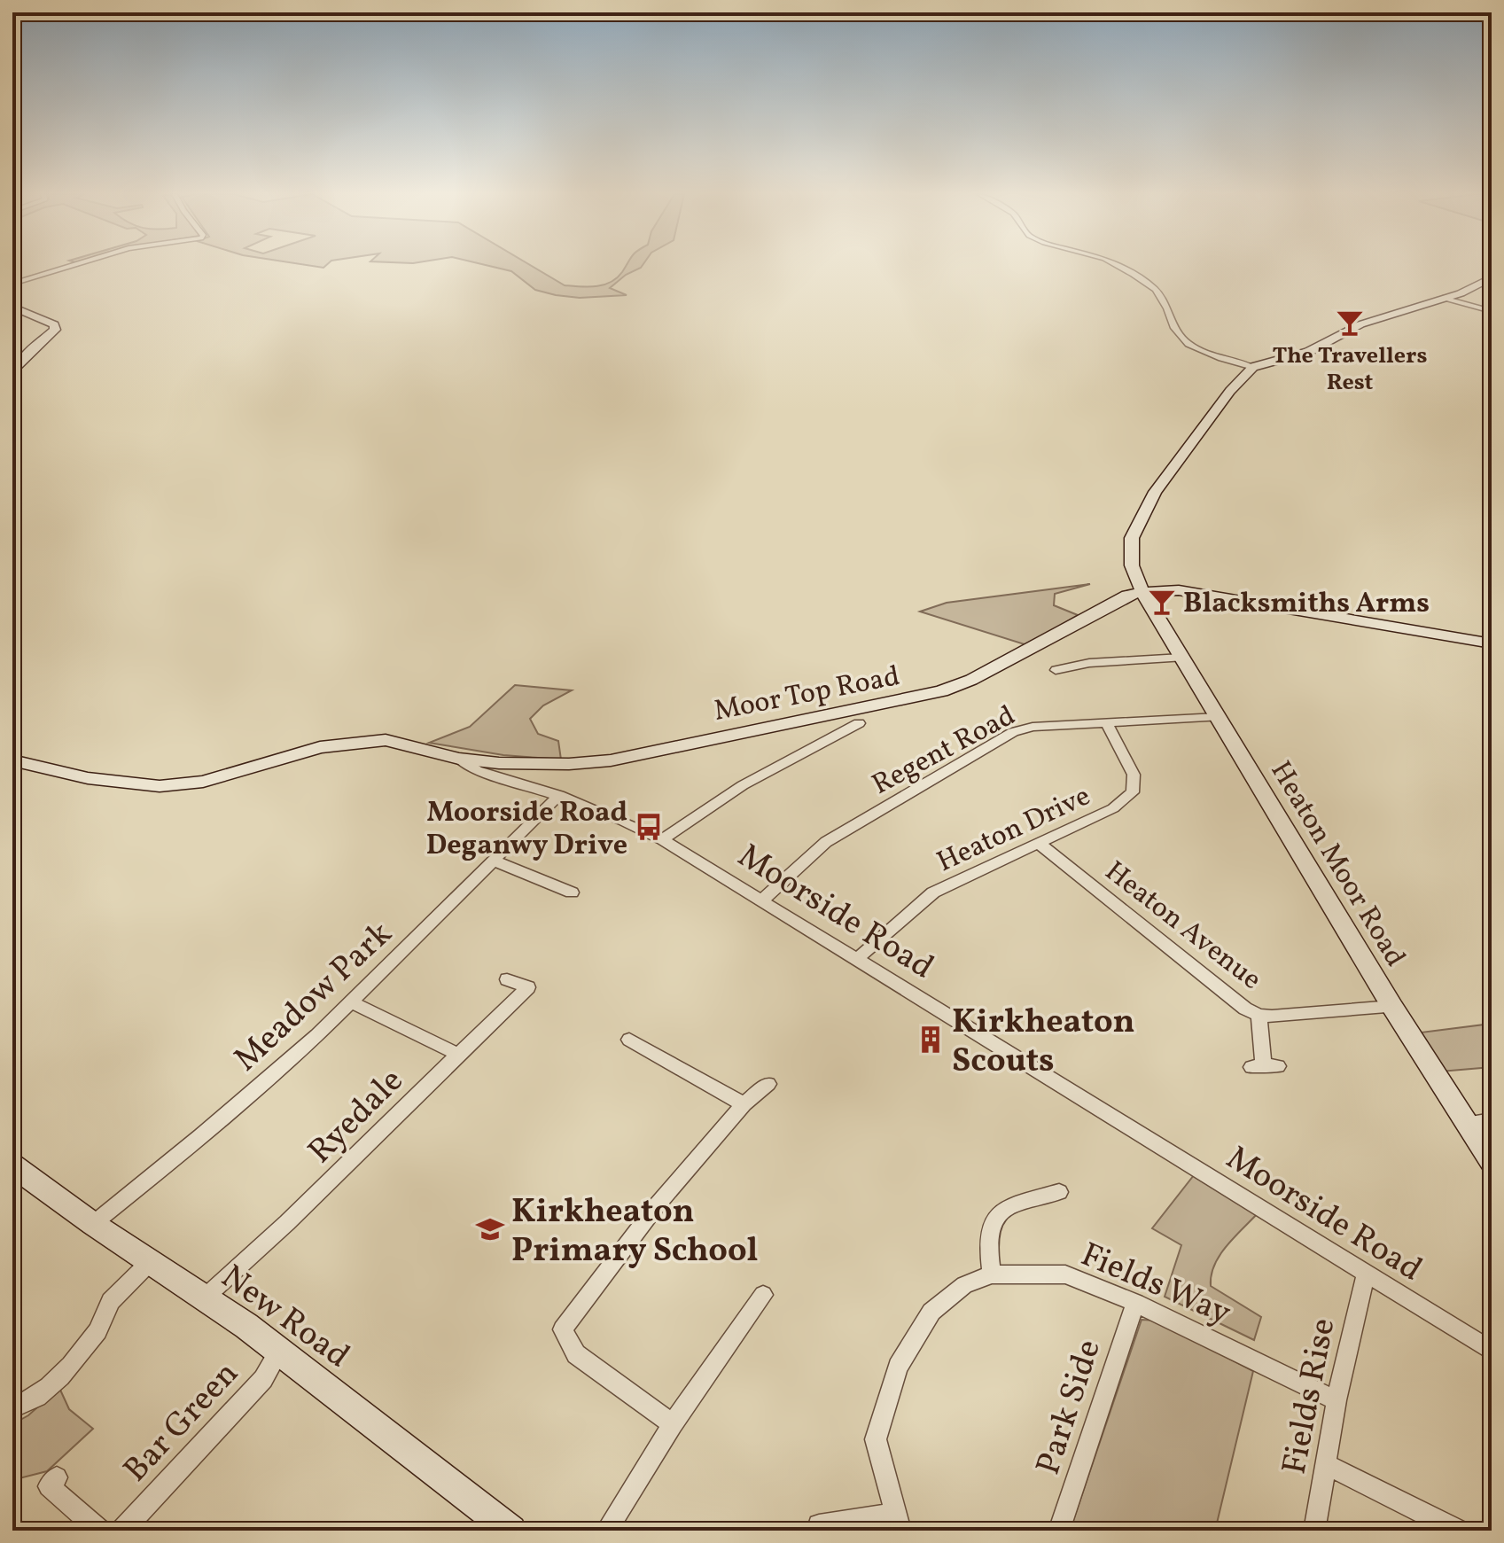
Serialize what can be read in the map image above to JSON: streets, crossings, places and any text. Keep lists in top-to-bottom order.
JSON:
{
  "streets": {
    "street": [
      "Moor Top Road",
      "Regent Road",
      "Heaton Drive",
      "Heaton Moor Road",
      "Moorside Road",
      "Heaton Avenue",
      "Meadow Park",
      "Ryedale",
      "Fields Way",
      "New Road",
      "Fields Rise",
      "Park Side",
      "Bar Green"
    ]
  },
  "crossings": [
    ["Moor Top Road", "Heaton Moor Road"],
    ["Moor Top Road", "Moorside Road"],
    ["Regent Road", "Heaton Drive"],
    ["Regent Road", "Heaton Moor Road"],
    ["Regent Road", "Moorside Road"],
    ["Heaton Drive", "Moorside Road"],
    ["Heaton Drive", "Heaton Avenue"],
    ["Heaton Moor Road", "Heaton Avenue"],
    ["Moorside Road", "Meadow Park"],
    ["Moorside Road", "Fields Rise"],
    ["Meadow Park", "New Road"],
    ["Ryedale", "New Road"],
    ["Fields Way", "Fields Rise"],
    ["Fields Way", "Park Side"],
    ["New Road", "Bar Green"]
  ],
  "places": {
    "bar": ["The Travellers Rest", "Blacksmiths Arms"],
    "bus stop": ["Moorside Road Deganwy Drive"],
    "building": ["Kirkheaton Scouts"],
    "school or university": ["Kirkheaton Primary School"]
  }
}
